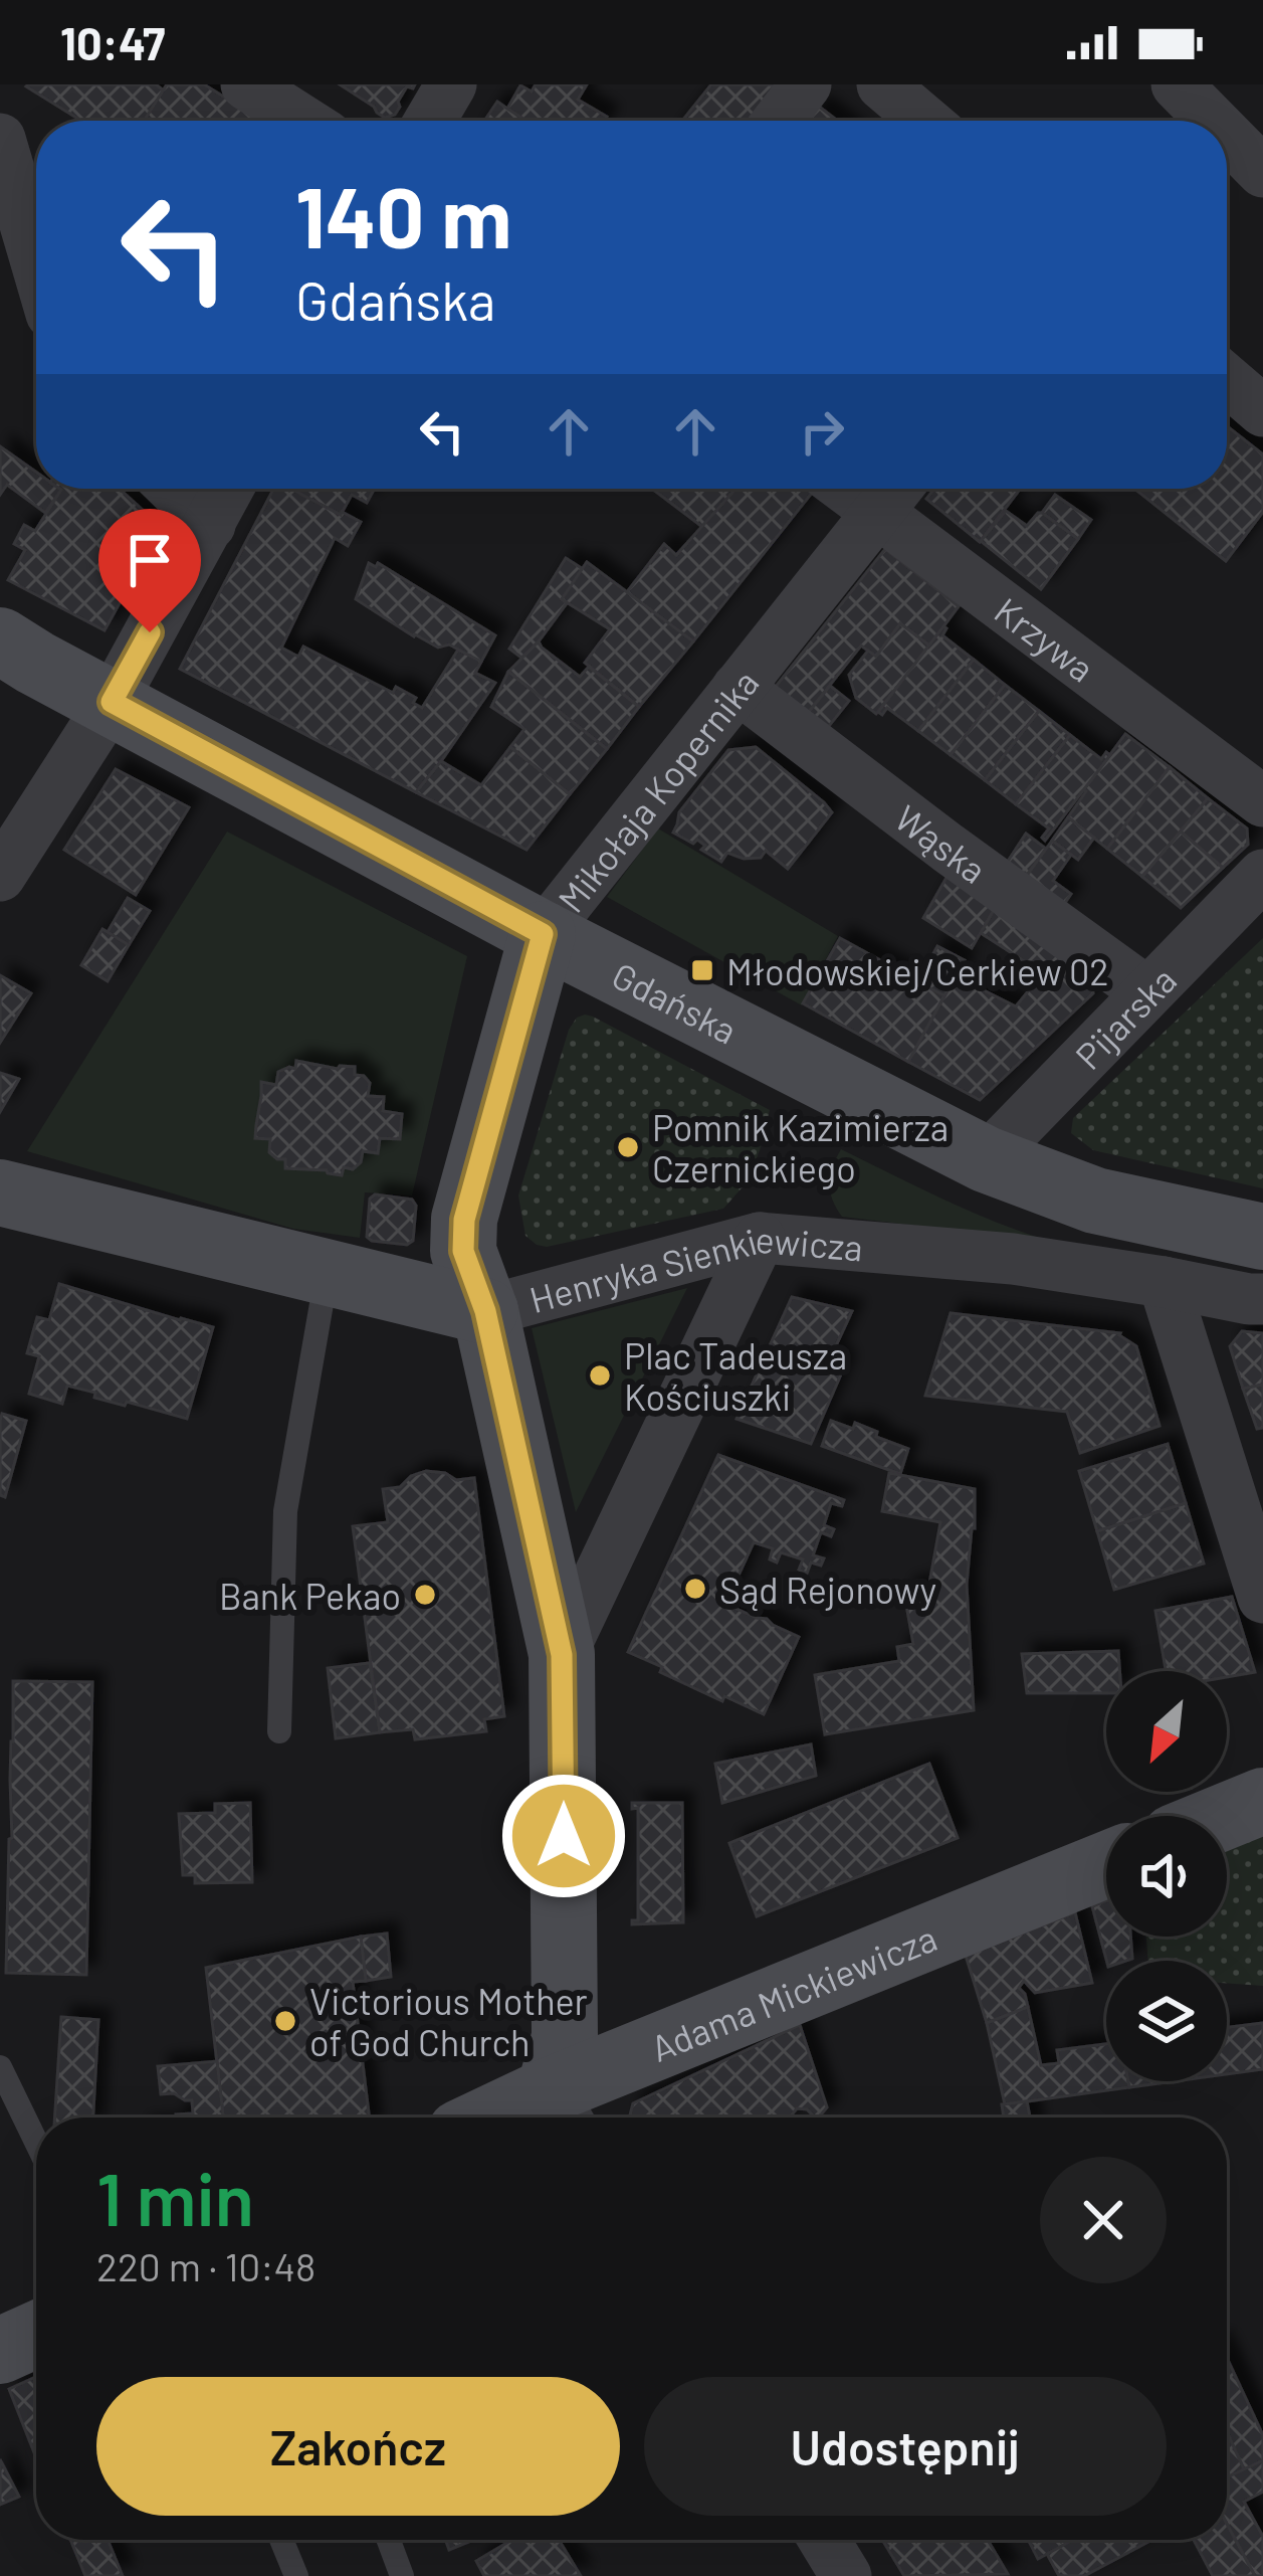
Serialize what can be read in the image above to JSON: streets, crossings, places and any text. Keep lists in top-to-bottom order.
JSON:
{
  "streets": {
    "street": [
      "Krzywa",
      "Mikołaja Kopernika",
      "Wąska",
      "Gdańska",
      "Pijarska",
      "Henryka Sienkiewicza",
      "Adama Mickiewicza"
    ]
  },
  "crossings": [
    ["Krzywa", "Mikołaja Kopernika"],
    ["Mikołaja Kopernika", "Wąska"],
    ["Mikołaja Kopernika", "Gdańska"],
    ["Mikołaja Kopernika", "Henryka Sienkiewicza"],
    ["Mikołaja Kopernika", "Adama Mickiewicza"],
    ["Wąska", "Pijarska"],
    ["Gdańska", "Pijarska"]
  ],
  "places": {
    "transit": ["Młodowskiej/Cerkiew 02"],
    "other": [
      "Pomnik Kazimierza Czernickiego",
      "Plac Tadeusza Kościuszki",
      "Sąd Rejonowy",
      "Bank Pekao",
      "Victorious Mother of God Church"
    ]
  },
  "north": "bottom left",
  "page": {
    "status": "10:47",
    "turn": ["140 m", "Gdańska"],
    "heading": ["1 min", "220 m · 10:48"],
    "buttons": ["Zakończ", "Udostępnij"]
  }
}
